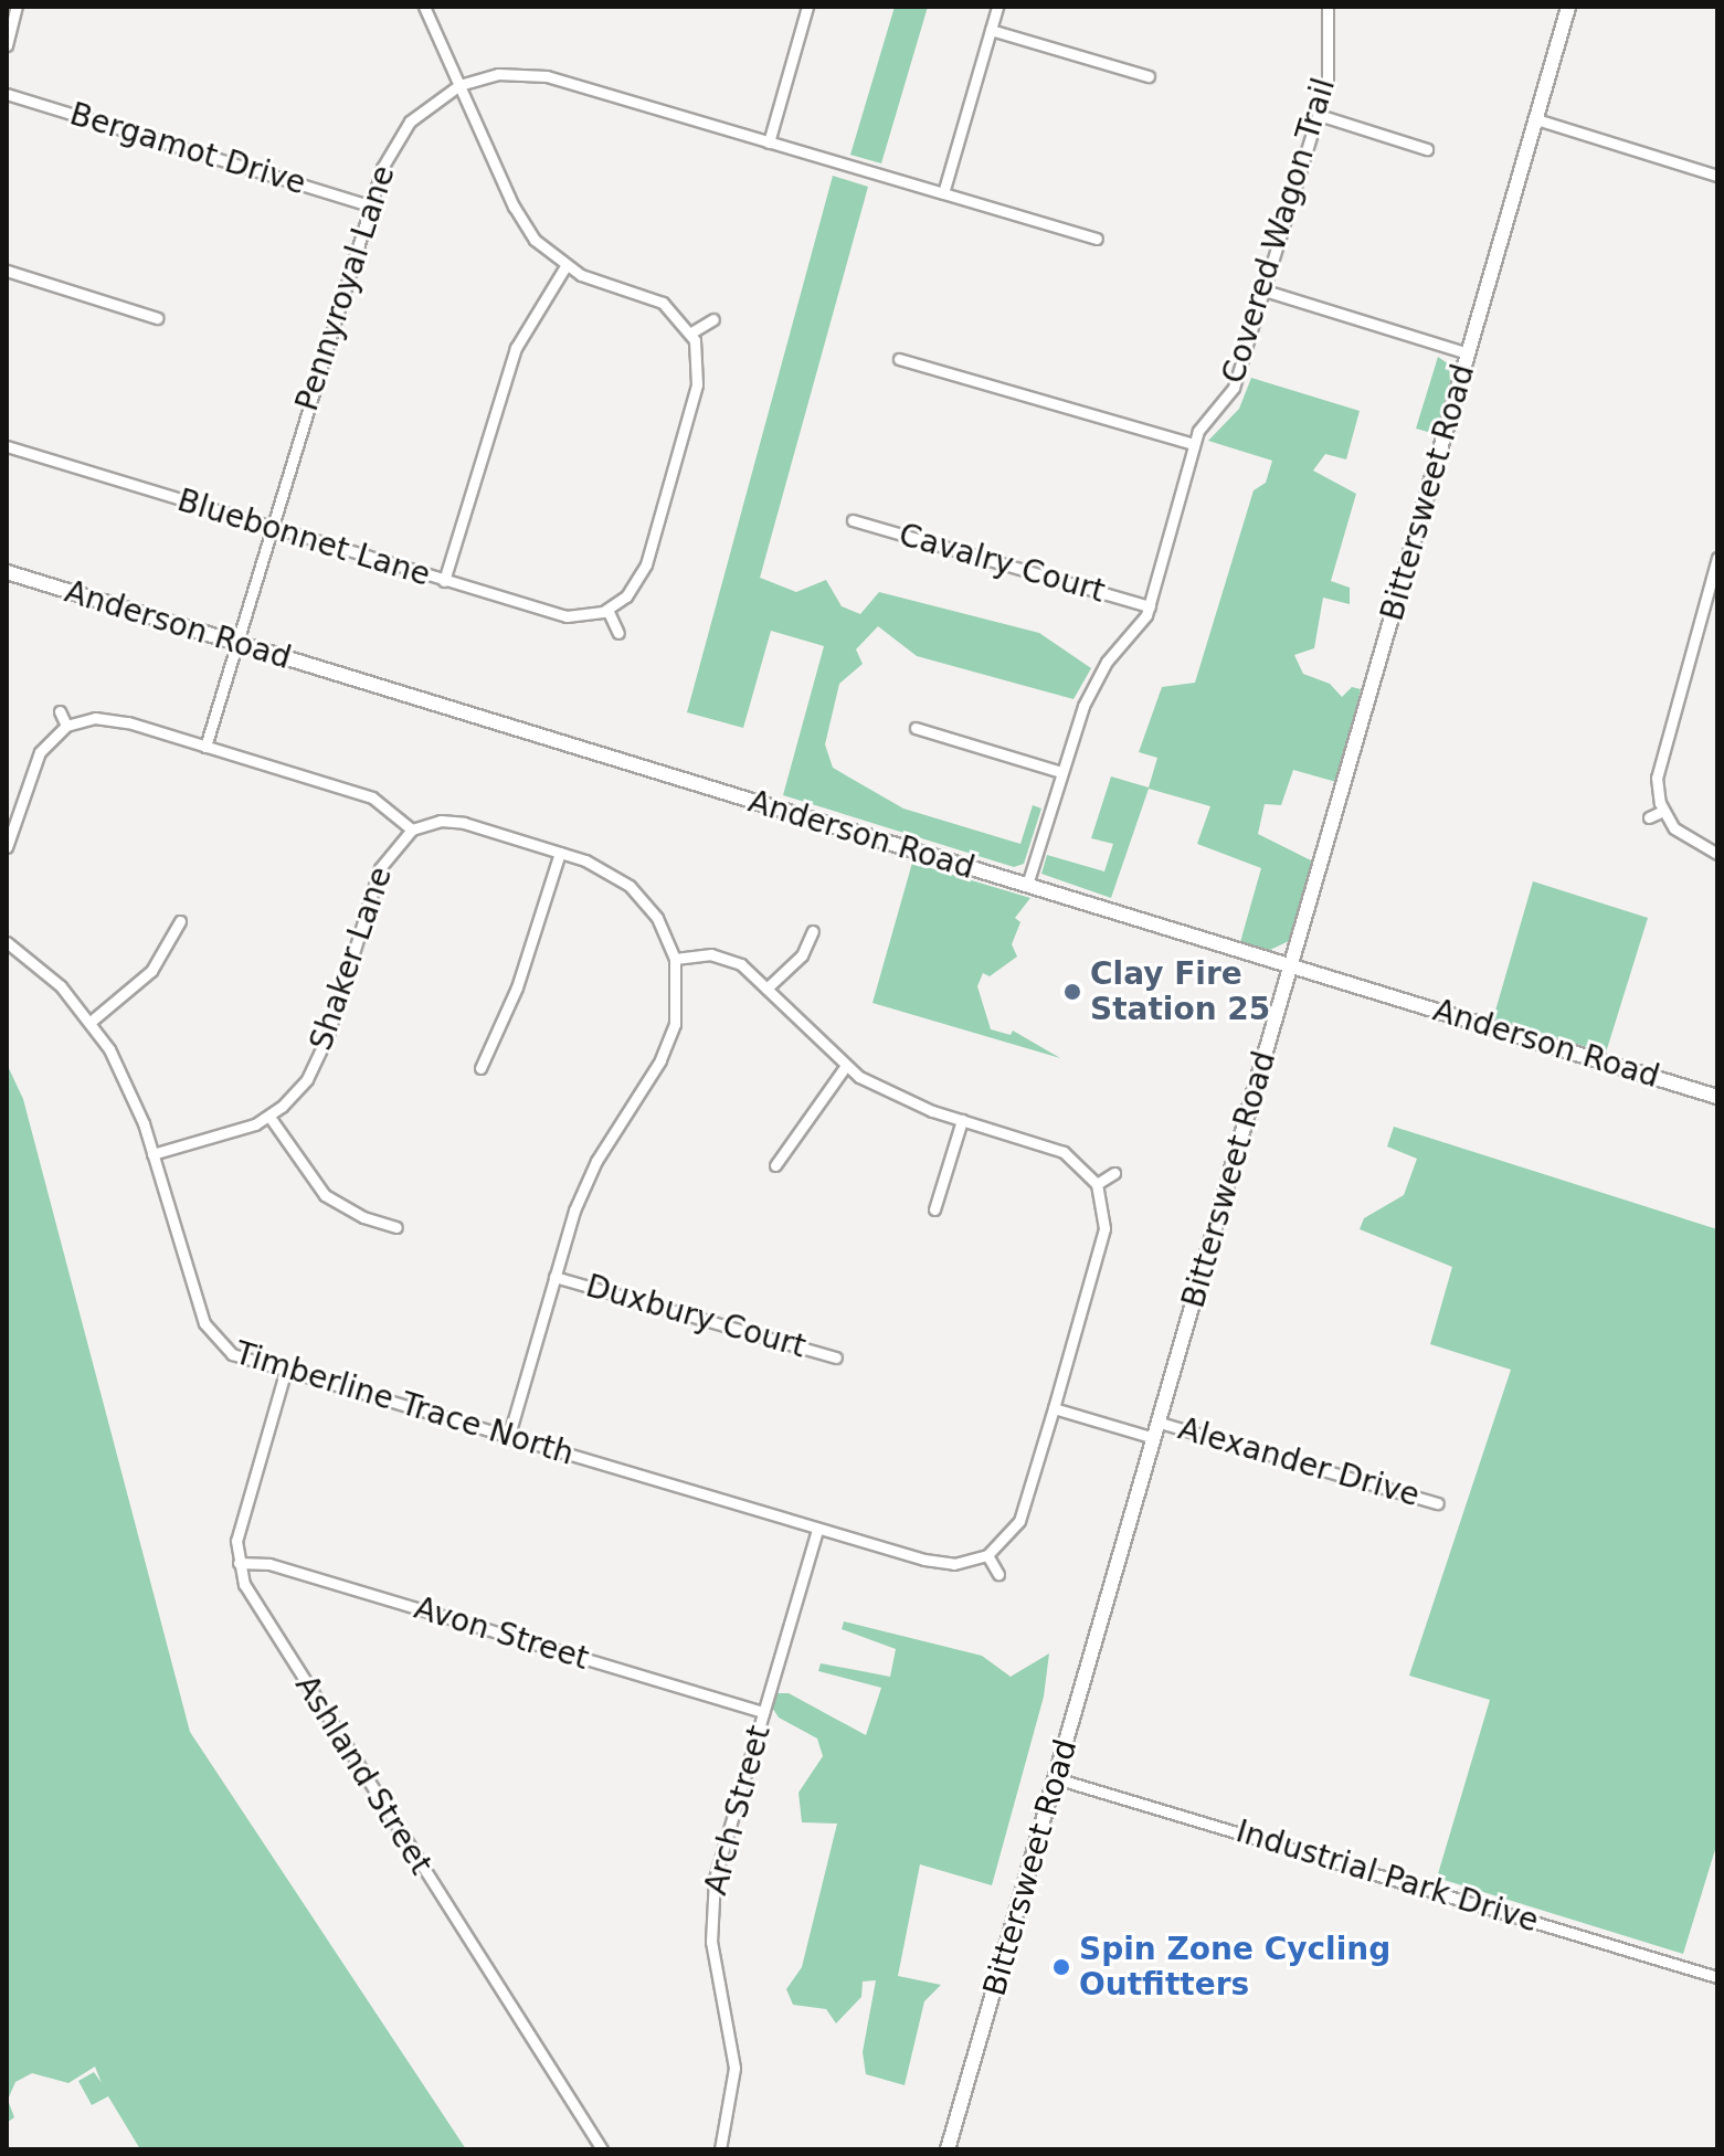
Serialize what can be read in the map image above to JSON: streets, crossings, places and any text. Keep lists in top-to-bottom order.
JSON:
{
  "streets": {
    "street": [
      "Bergamot Drive",
      "Covered Wagon Trail",
      "Pennyroyal Lane",
      "Bittersweet Road",
      "Bluebonnet Lane",
      "Cavalry Court",
      "Anderson Road",
      "Shaker Lane",
      "Duxbury Court",
      "Timberline Trace North",
      "Alexander Drive",
      "Avon Street",
      "Ashland Street",
      "Arch Street",
      "Industrial Park Drive"
    ]
  },
  "crossings": [
    ["Bergamot Drive", "Pennyroyal Lane"],
    ["Covered Wagon Trail", "Cavalry Court"],
    ["Covered Wagon Trail", "Anderson Road"],
    ["Pennyroyal Lane", "Bluebonnet Lane"],
    ["Pennyroyal Lane", "Anderson Road"],
    ["Bittersweet Road", "Anderson Road"],
    ["Bittersweet Road", "Alexander Drive"],
    ["Bittersweet Road", "Industrial Park Drive"],
    ["Shaker Lane", "Timberline Trace North"],
    ["Timberline Trace North", "Ashland Street"],
    ["Timberline Trace North", "Arch Street"],
    ["Avon Street", "Ashland Street"],
    ["Avon Street", "Arch Street"]
  ],
  "places": ["Clay Fire Station 25", "Spin Zone Cycling Outfitters"]
}
